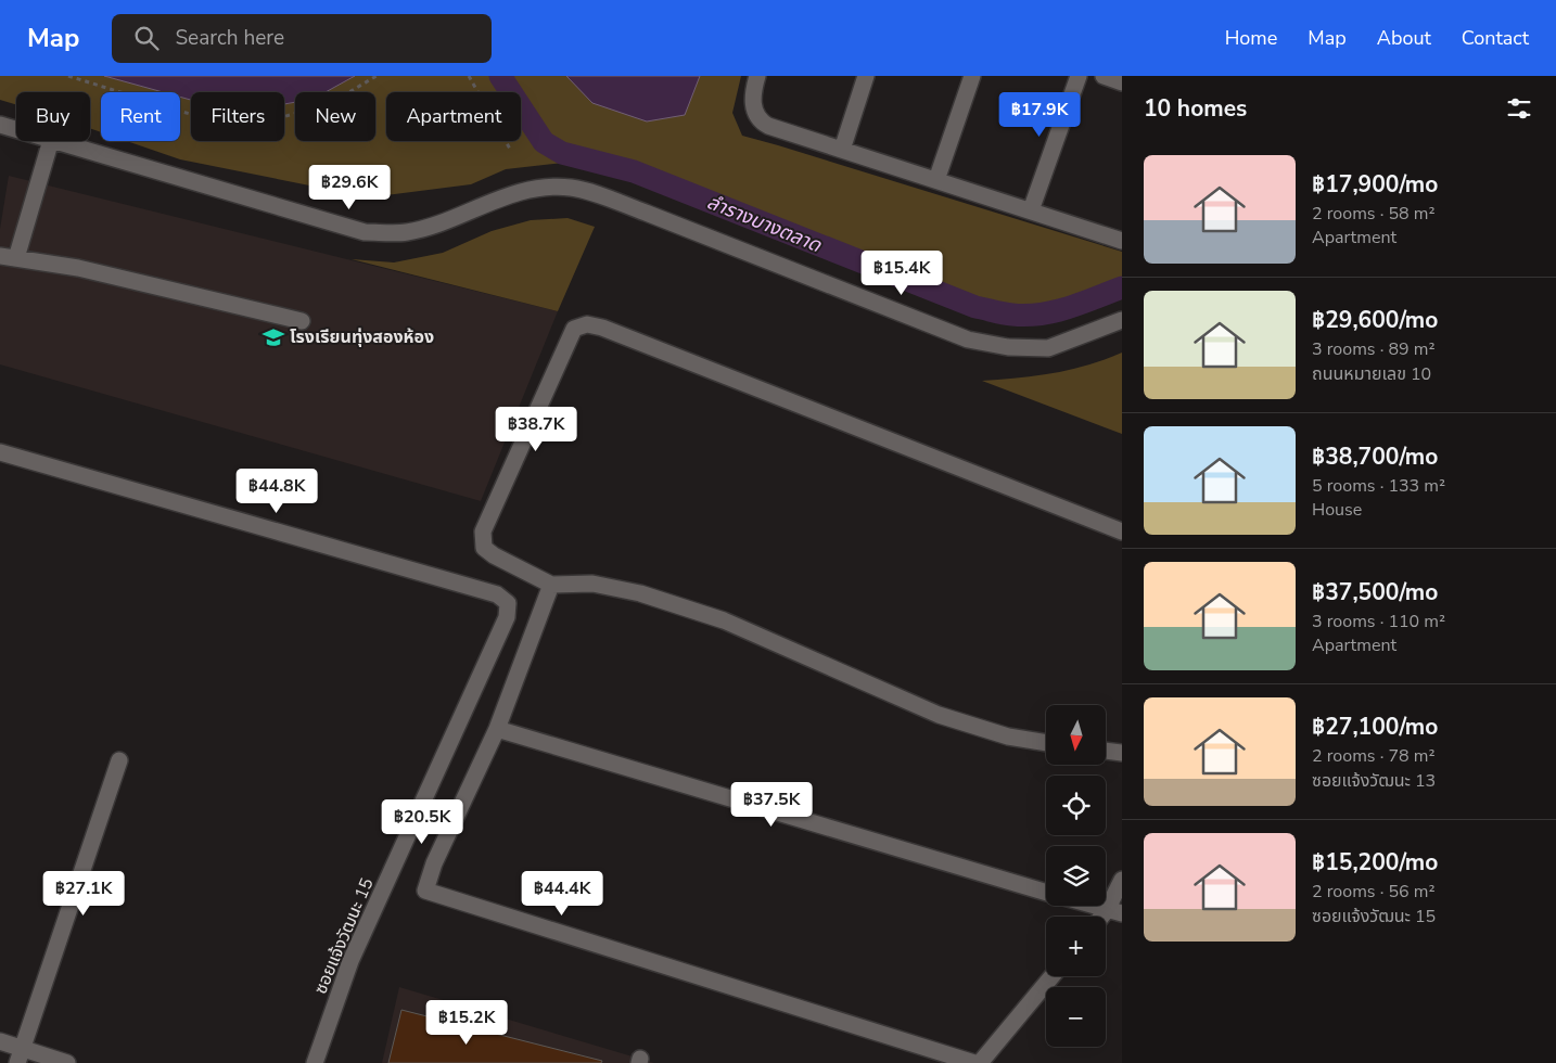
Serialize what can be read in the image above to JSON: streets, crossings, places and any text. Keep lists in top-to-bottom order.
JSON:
{
  "streets": {
    "street": ["ซอยแจ้งวัฒนะ 15"]
  },
  "water": ["ลำรางบางตลาด"],
  "places": {
    "school or university": ["โรงเรียนทุ่งสองห้อง"]
  },
  "north": "bottom",
  "page": {
    "header": "Map",
    "search": "Search here",
    "nav": [
      "Home",
      "Map",
      "About",
      "Contact"
    ],
    "heading": "10 homes",
    "price": [
      "฿17.9K",
      "฿29.6K",
      "฿15.4K",
      "฿38.7K",
      "฿44.8K",
      "฿37.5K",
      "฿20.5K",
      "฿27.1K",
      "฿44.4K",
      "฿15.2K"
    ],
    "chip": [
      "Buy",
      "Rent",
      "Filters",
      "New",
      "Apartment"
    ],
    "list": [
      {
        "name": "฿17,900/mo",
        "note": "2 rooms · 58 m² · Apartment"
      },
      {
        "name": "฿29,600/mo",
        "note": "3 rooms · 89 m² · ถนนหมายเลข 10"
      },
      {
        "name": "฿38,700/mo",
        "note": "5 rooms · 133 m² · House"
      },
      {
        "name": "฿37,500/mo",
        "note": "3 rooms · 110 m² · Apartment"
      },
      {
        "name": "฿27,100/mo",
        "note": "2 rooms · 78 m² · ซอยแจ้งวัฒนะ 13"
      },
      {
        "name": "฿15,200/mo",
        "note": "2 rooms · 56 m² · ซอยแจ้งวัฒนะ 15"
      }
    ],
    "map_buttons": ["+", "−"]
  }
}
